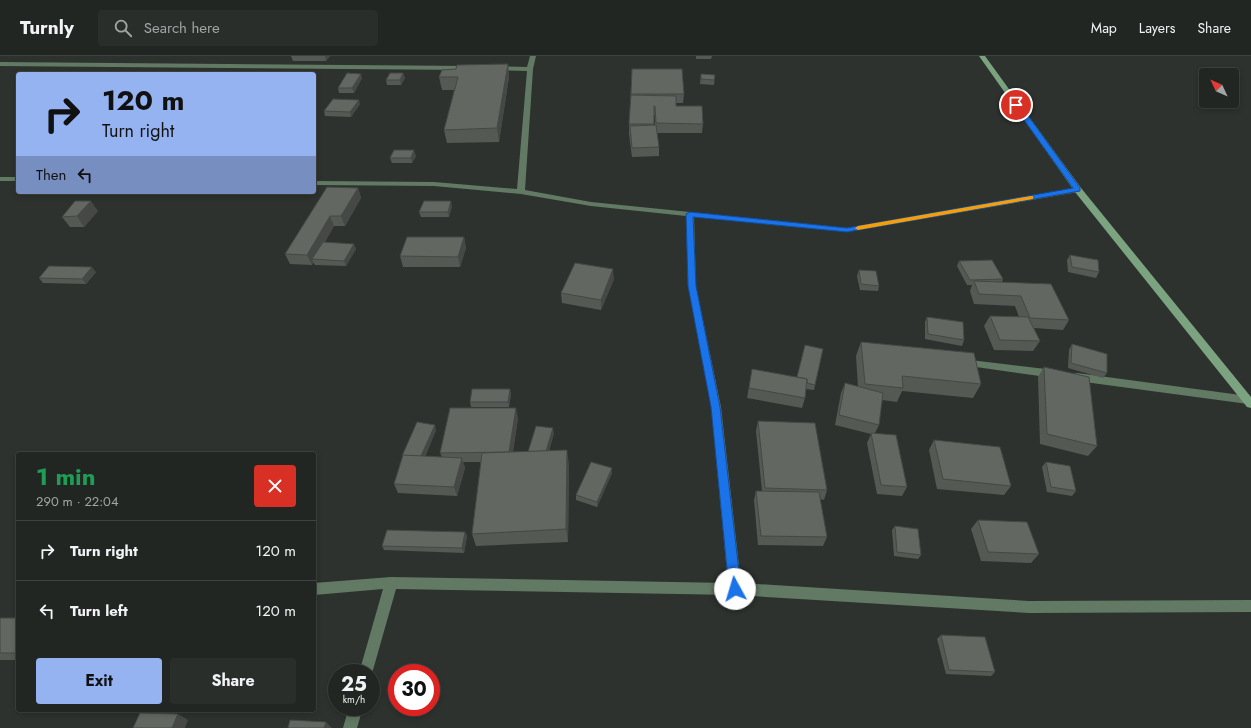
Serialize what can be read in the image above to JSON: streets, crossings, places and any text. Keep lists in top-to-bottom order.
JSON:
{
  "north": "top left",
  "page": {
    "header": "Turnly",
    "search": "Search here",
    "nav": ["Map", "Layers", "Share"],
    "turn": ["120 m", "Turn right"],
    "then": "Then",
    "heading": ["1 min", "290 m · 22:04"],
    "list": [
      {
        "name": "Turn right",
        "value": "120 m"
      },
      {
        "name": "Turn left",
        "value": "120 m"
      }
    ],
    "buttons": ["Exit", "Share"],
    "speed": "25 km/h",
    "limit": "30"
  }
}
